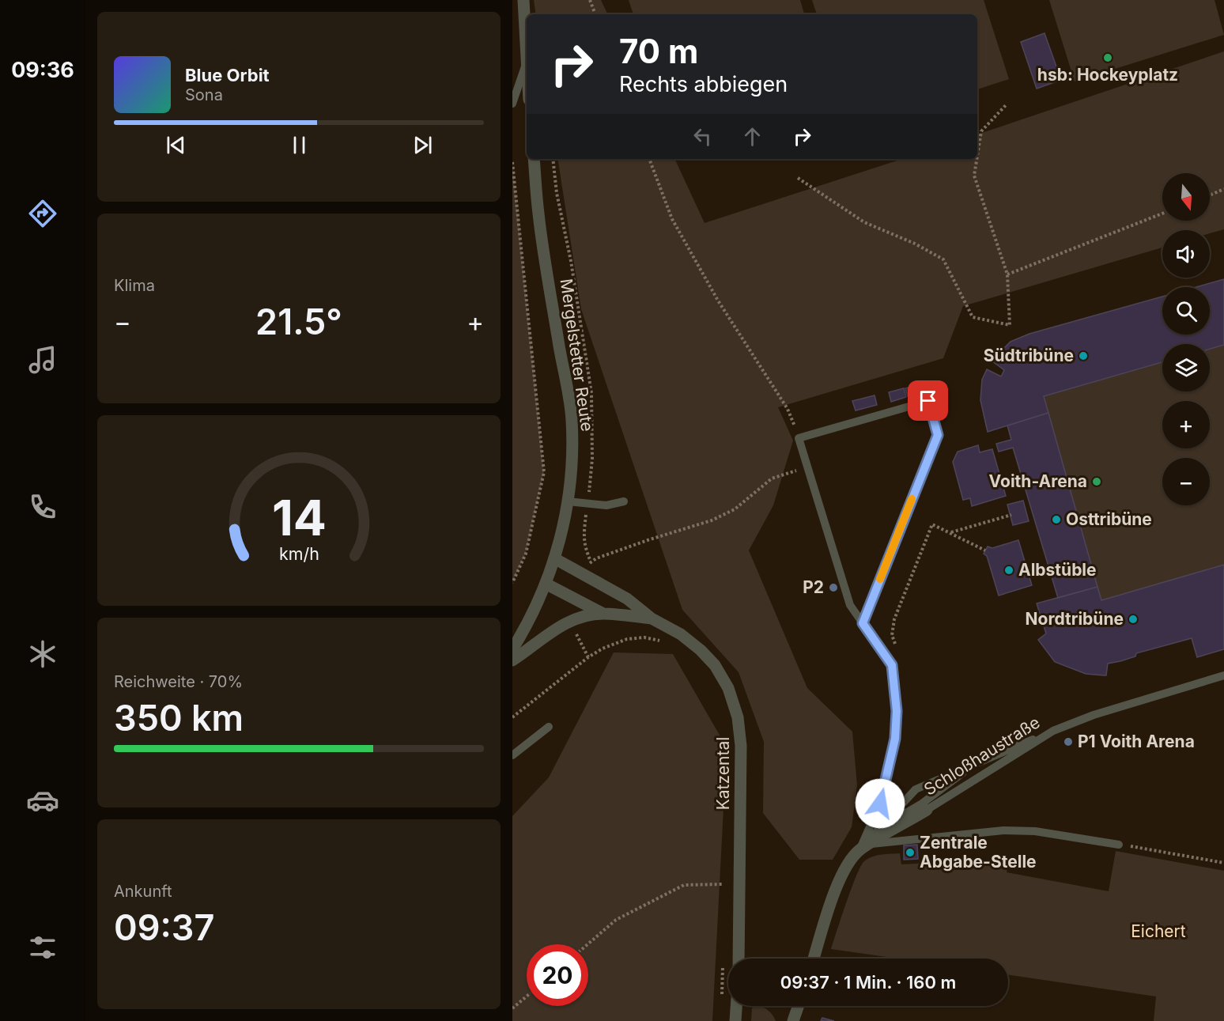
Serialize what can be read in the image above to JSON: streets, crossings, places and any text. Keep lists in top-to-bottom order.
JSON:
{
  "streets": {
    "street": ["Mergelstetter Reute", "Schloßhaustraße", "Katzental"]
  },
  "crossings": [
    ["Mergelstetter Reute", "Katzental"]
  ],
  "parks": ["Eichert"],
  "places": [
    "hsb: Hockeyplatz",
    "Südtribüne",
    "Voith-Arena",
    "Osttribüne",
    "Albstüble",
    "P2",
    "Nordtribüne",
    "P1 Voith Arena",
    "Zentrale Abgabe-Stelle"
  ],
  "north": "bottom",
  "page": {
    "tabs": "09:36",
    "turn": ["70 m", "Rechts abbiegen"],
    "song": ["Blue Orbit", "Sona"],
    "map_buttons": ["+", "−"],
    "tile": [
      "Klima",
      ["Reichweite · 70%", "350 km"],
      ["Ankunft", "09:37"]
    ],
    "heat": ["−", "21.5°", "+"],
    "limit": "20",
    "trip": "09:37 · 1 Min. · 160 m",
    "gauge": ["14", "km/h"]
  }
}
